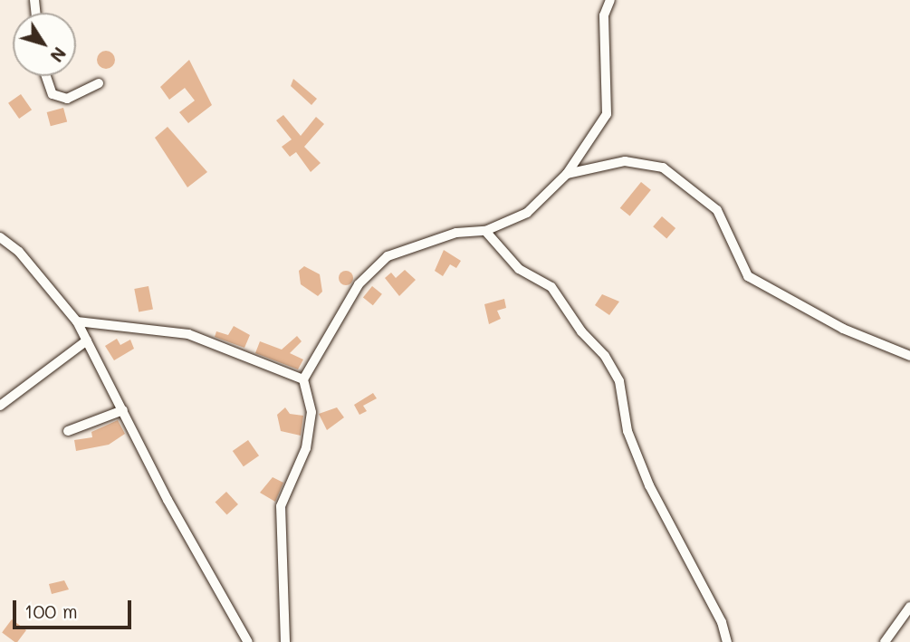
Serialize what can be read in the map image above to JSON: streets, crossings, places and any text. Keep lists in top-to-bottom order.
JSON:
{
  "scale_bar": "100 m",
  "north": "bottom right"
}
